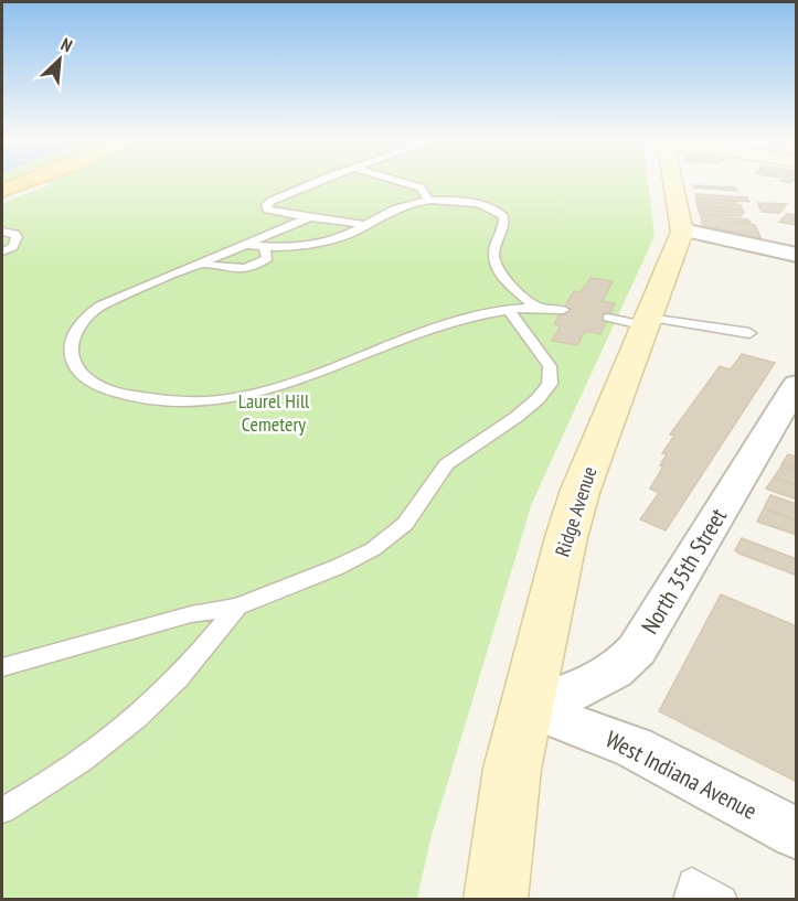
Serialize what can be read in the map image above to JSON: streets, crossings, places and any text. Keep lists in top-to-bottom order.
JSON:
{
  "streets": {
    "main road": ["Ridge Avenue"],
    "street": ["North 35th Street", "West Indiana Avenue"]
  },
  "crossings": [
    ["Ridge Avenue", "North 35th Street"],
    ["Ridge Avenue", "West Indiana Avenue"],
    ["North 35th Street", "West Indiana Avenue"]
  ],
  "parks": ["Laurel Hill Cemetery"],
  "north": "top right"
}
